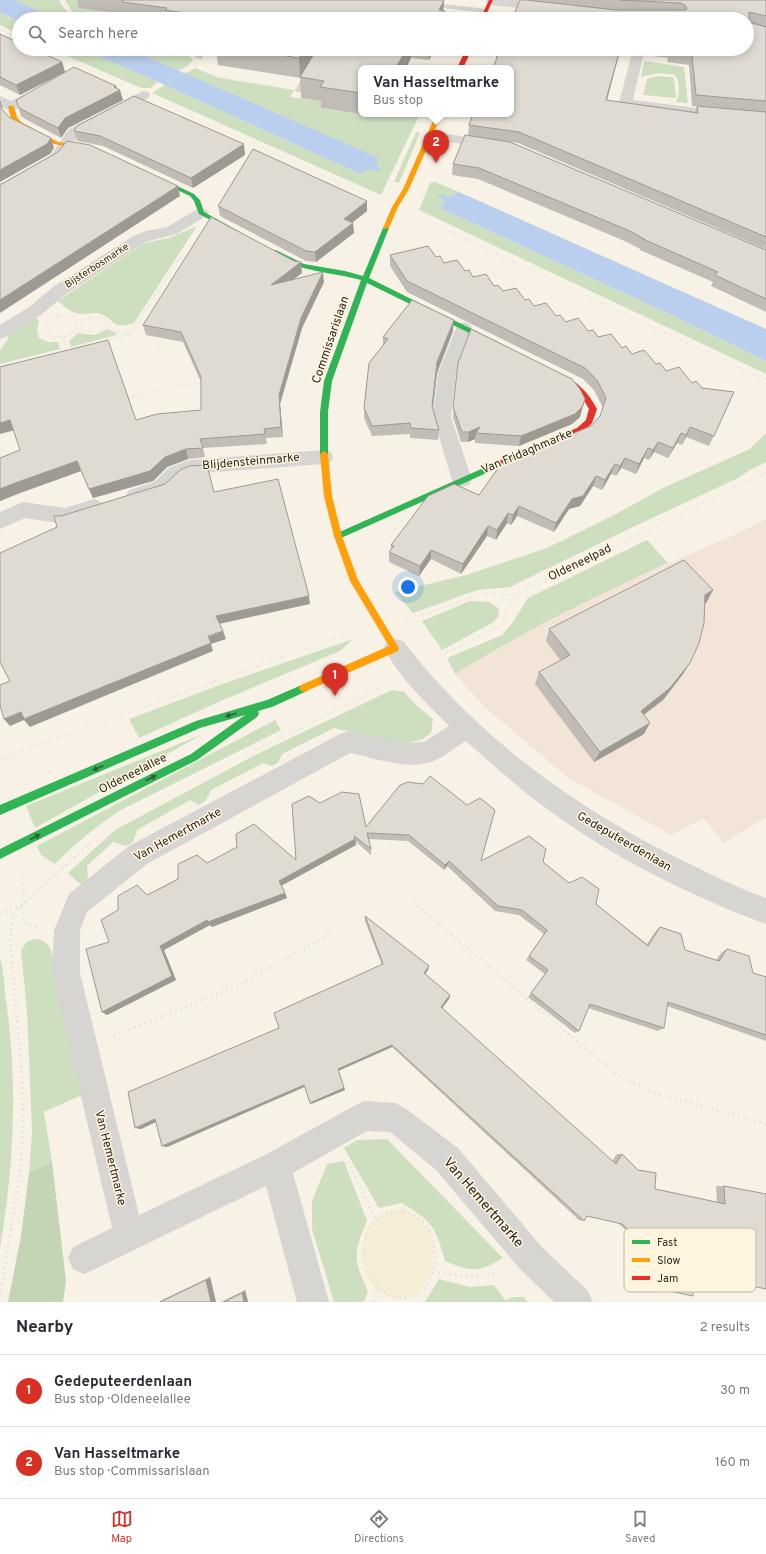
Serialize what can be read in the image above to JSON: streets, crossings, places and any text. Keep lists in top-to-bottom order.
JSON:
{
  "streets": {
    "street": [
      "Bijsterbosmarke",
      "Commissarislaan",
      "Van Fridaghmarke",
      "Blijdensteinmarke",
      "Oldeneelallee",
      "Van Hemertmarke",
      "Gedeputeerdenlaan"
    ],
    "path": ["Oldeneelpad"]
  },
  "crossings": [
    ["Commissarislaan", "Van Fridaghmarke"],
    ["Commissarislaan", "Blijdensteinmarke"],
    ["Commissarislaan", "Oldeneelallee"],
    ["Commissarislaan", "Gedeputeerdenlaan"],
    ["Oldeneelallee", "Gedeputeerdenlaan"],
    ["Van Hemertmarke", "Gedeputeerdenlaan"]
  ],
  "legend": ["Fast", "Slow", "Jam"],
  "page": {
    "search": "Search here",
    "popup": ["Van Hasseltmarke", "Bus stop"],
    "pins": ["2", "1"],
    "heading": ["Nearby", "2 results"],
    "list": [
      {
        "mark": "1",
        "name": "Gedeputeerdenlaan",
        "note": "Bus stop · Oldeneelallee",
        "value": "30 m"
      },
      {
        "mark": "2",
        "name": "Van Hasseltmarke",
        "note": "Bus stop · Commissarislaan",
        "value": "160 m"
      }
    ],
    "nav": ["Map", "Directions", "Saved"]
  }
}
